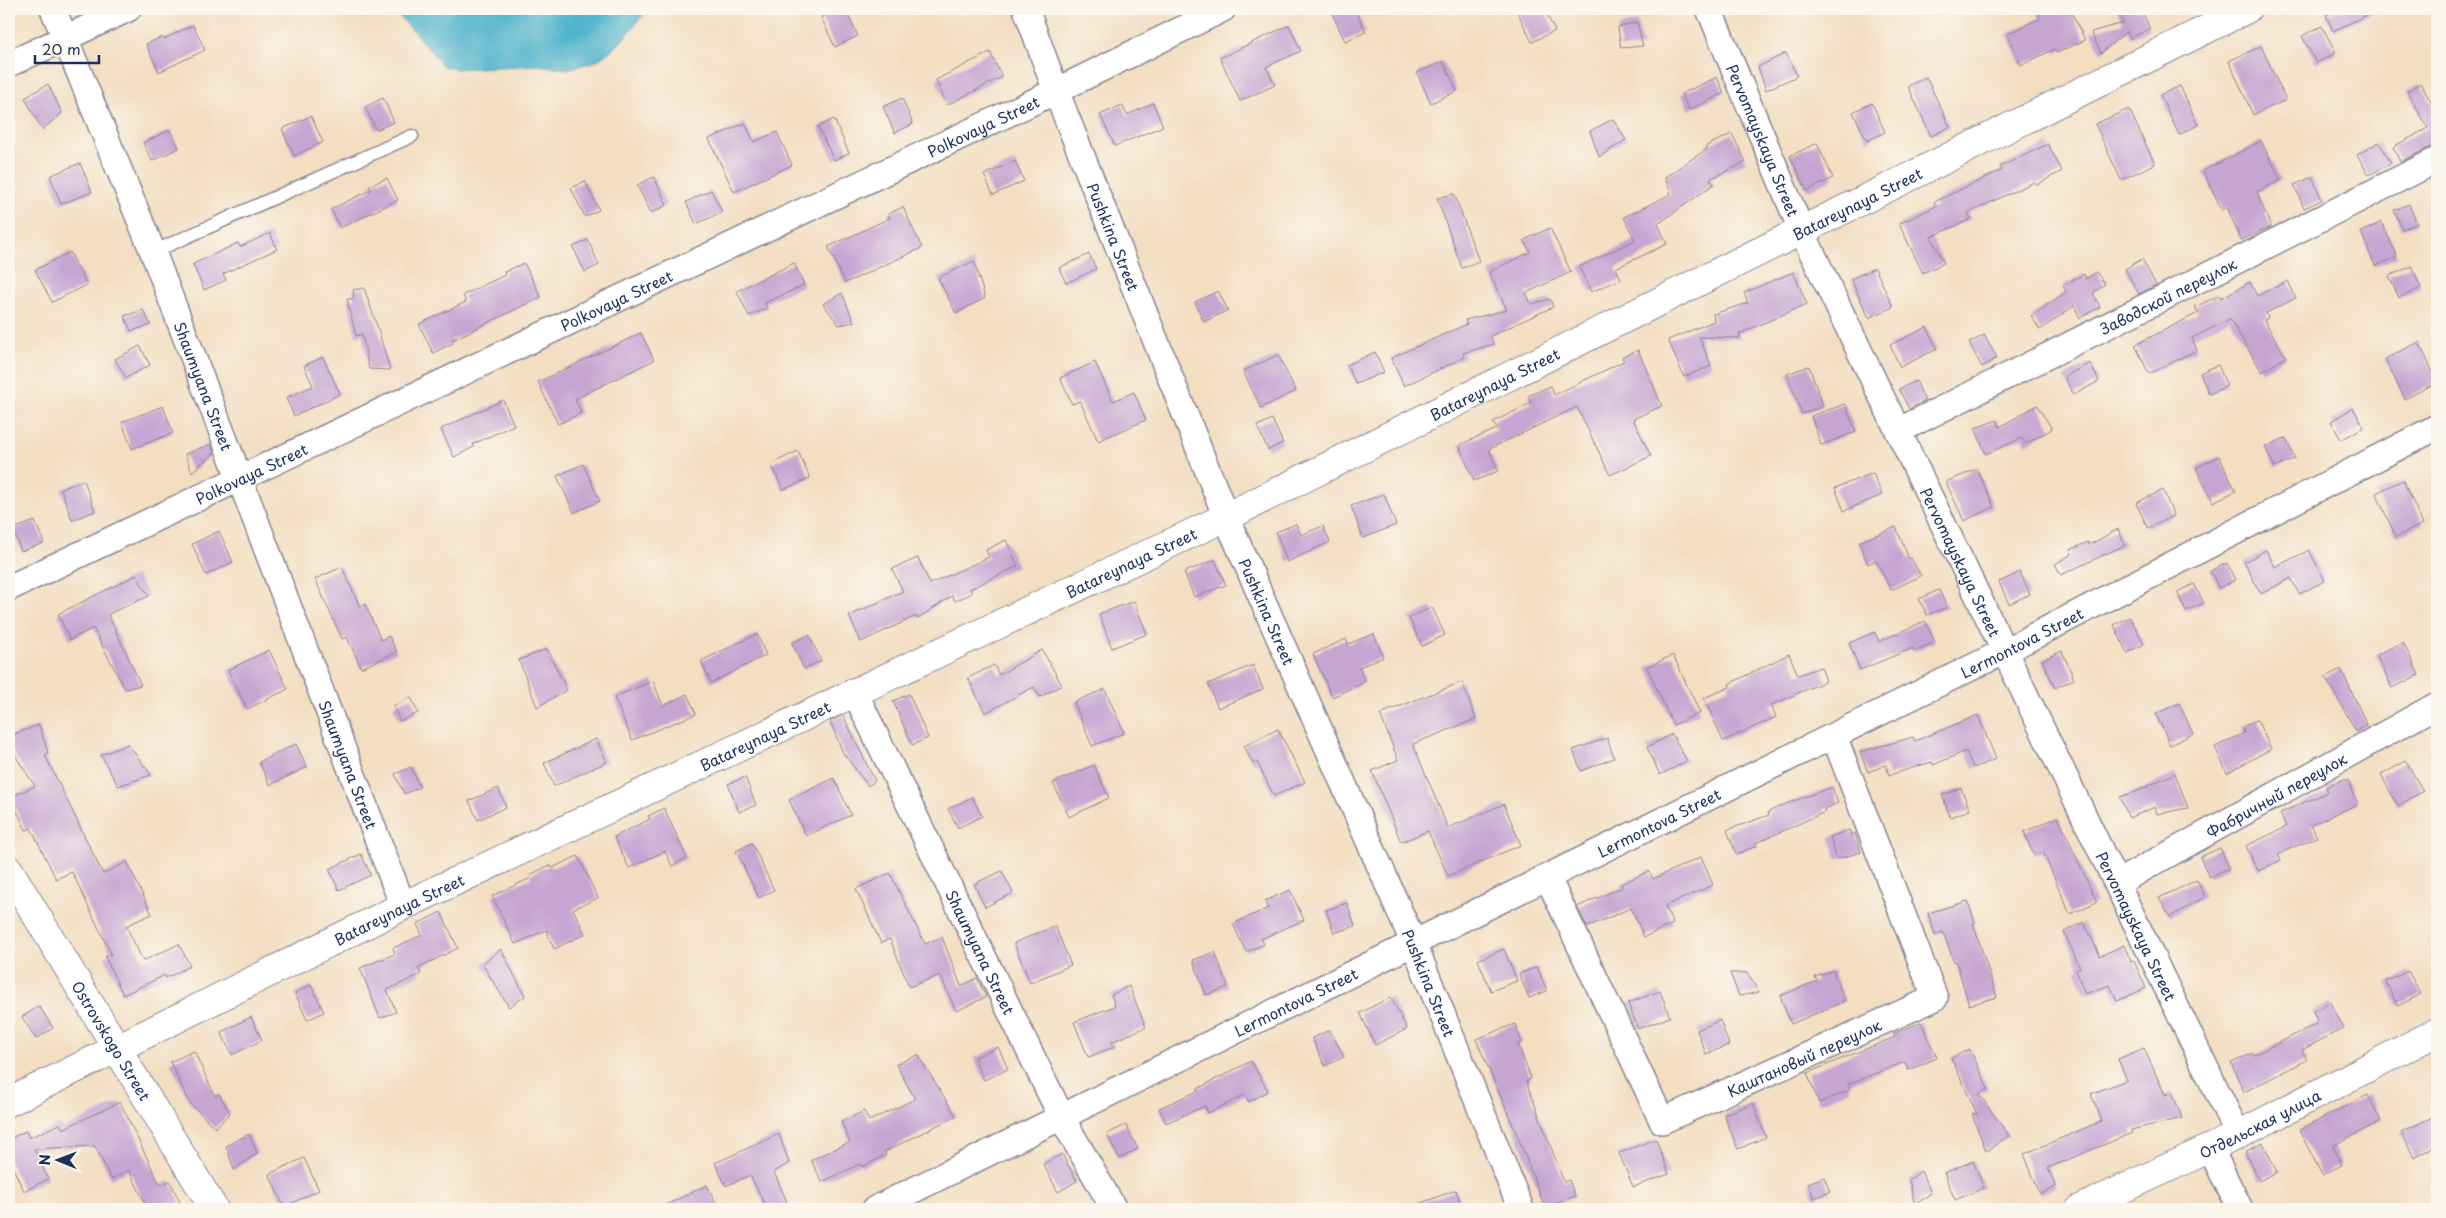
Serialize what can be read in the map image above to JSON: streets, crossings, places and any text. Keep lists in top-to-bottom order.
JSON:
{
  "streets": {
    "street": [
      "Polkovaya Street",
      "Pervomayskaya Street",
      "Batareynaya Street",
      "Pushkina Street",
      "Заводской переулок",
      "Shaumyana Street",
      "Lermontova Street",
      "Фабричный переулок",
      "Ostrovskogo Street",
      "Каштановый переулок",
      "Отдельская улица"
    ]
  },
  "crossings": [
    ["Polkovaya Street", "Pushkina Street"],
    ["Polkovaya Street", "Shaumyana Street"],
    ["Pervomayskaya Street", "Batareynaya Street"],
    ["Pervomayskaya Street", "Заводской переулок"],
    ["Pervomayskaya Street", "Lermontova Street"],
    ["Pervomayskaya Street", "Фабричный переулок"],
    ["Pervomayskaya Street", "Отдельская улица"],
    ["Batareynaya Street", "Pushkina Street"],
    ["Batareynaya Street", "Shaumyana Street"],
    ["Batareynaya Street", "Ostrovskogo Street"],
    ["Pushkina Street", "Lermontova Street"],
    ["Shaumyana Street", "Lermontova Street"],
    ["Lermontova Street", "Каштановый переулок"]
  ],
  "scale_bar": "20 m",
  "north": "left"
}
